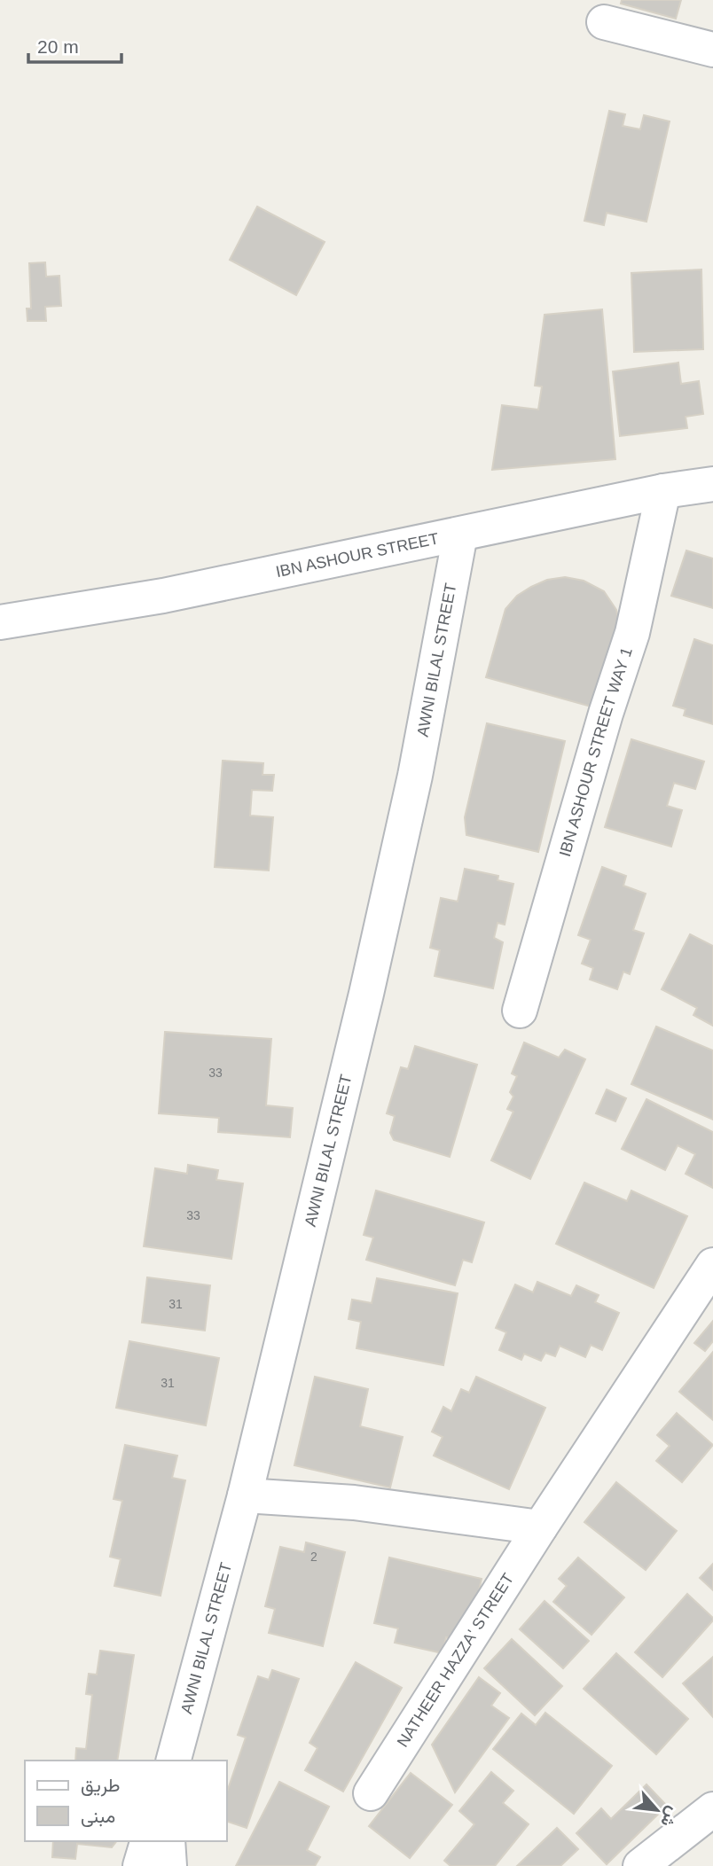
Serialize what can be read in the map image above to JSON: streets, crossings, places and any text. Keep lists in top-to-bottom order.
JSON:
{
  "streets": {
    "street": [
      "IBN ASHOUR STREET",
      "AWNI BILAL STREET",
      "IBN ASHOUR STREET WAY 1",
      "NATHEER HAZZA' STREET"
    ]
  },
  "crossings": [
    ["IBN ASHOUR STREET", "AWNI BILAL STREET"],
    ["IBN ASHOUR STREET", "IBN ASHOUR STREET WAY 1"]
  ],
  "house_numbers": [
    "33",
    "33",
    "31",
    "31",
    "2"
  ],
  "legend": ["طريق", "مبنى"],
  "scale_bar": "20 m",
  "north": "bottom right"
}
